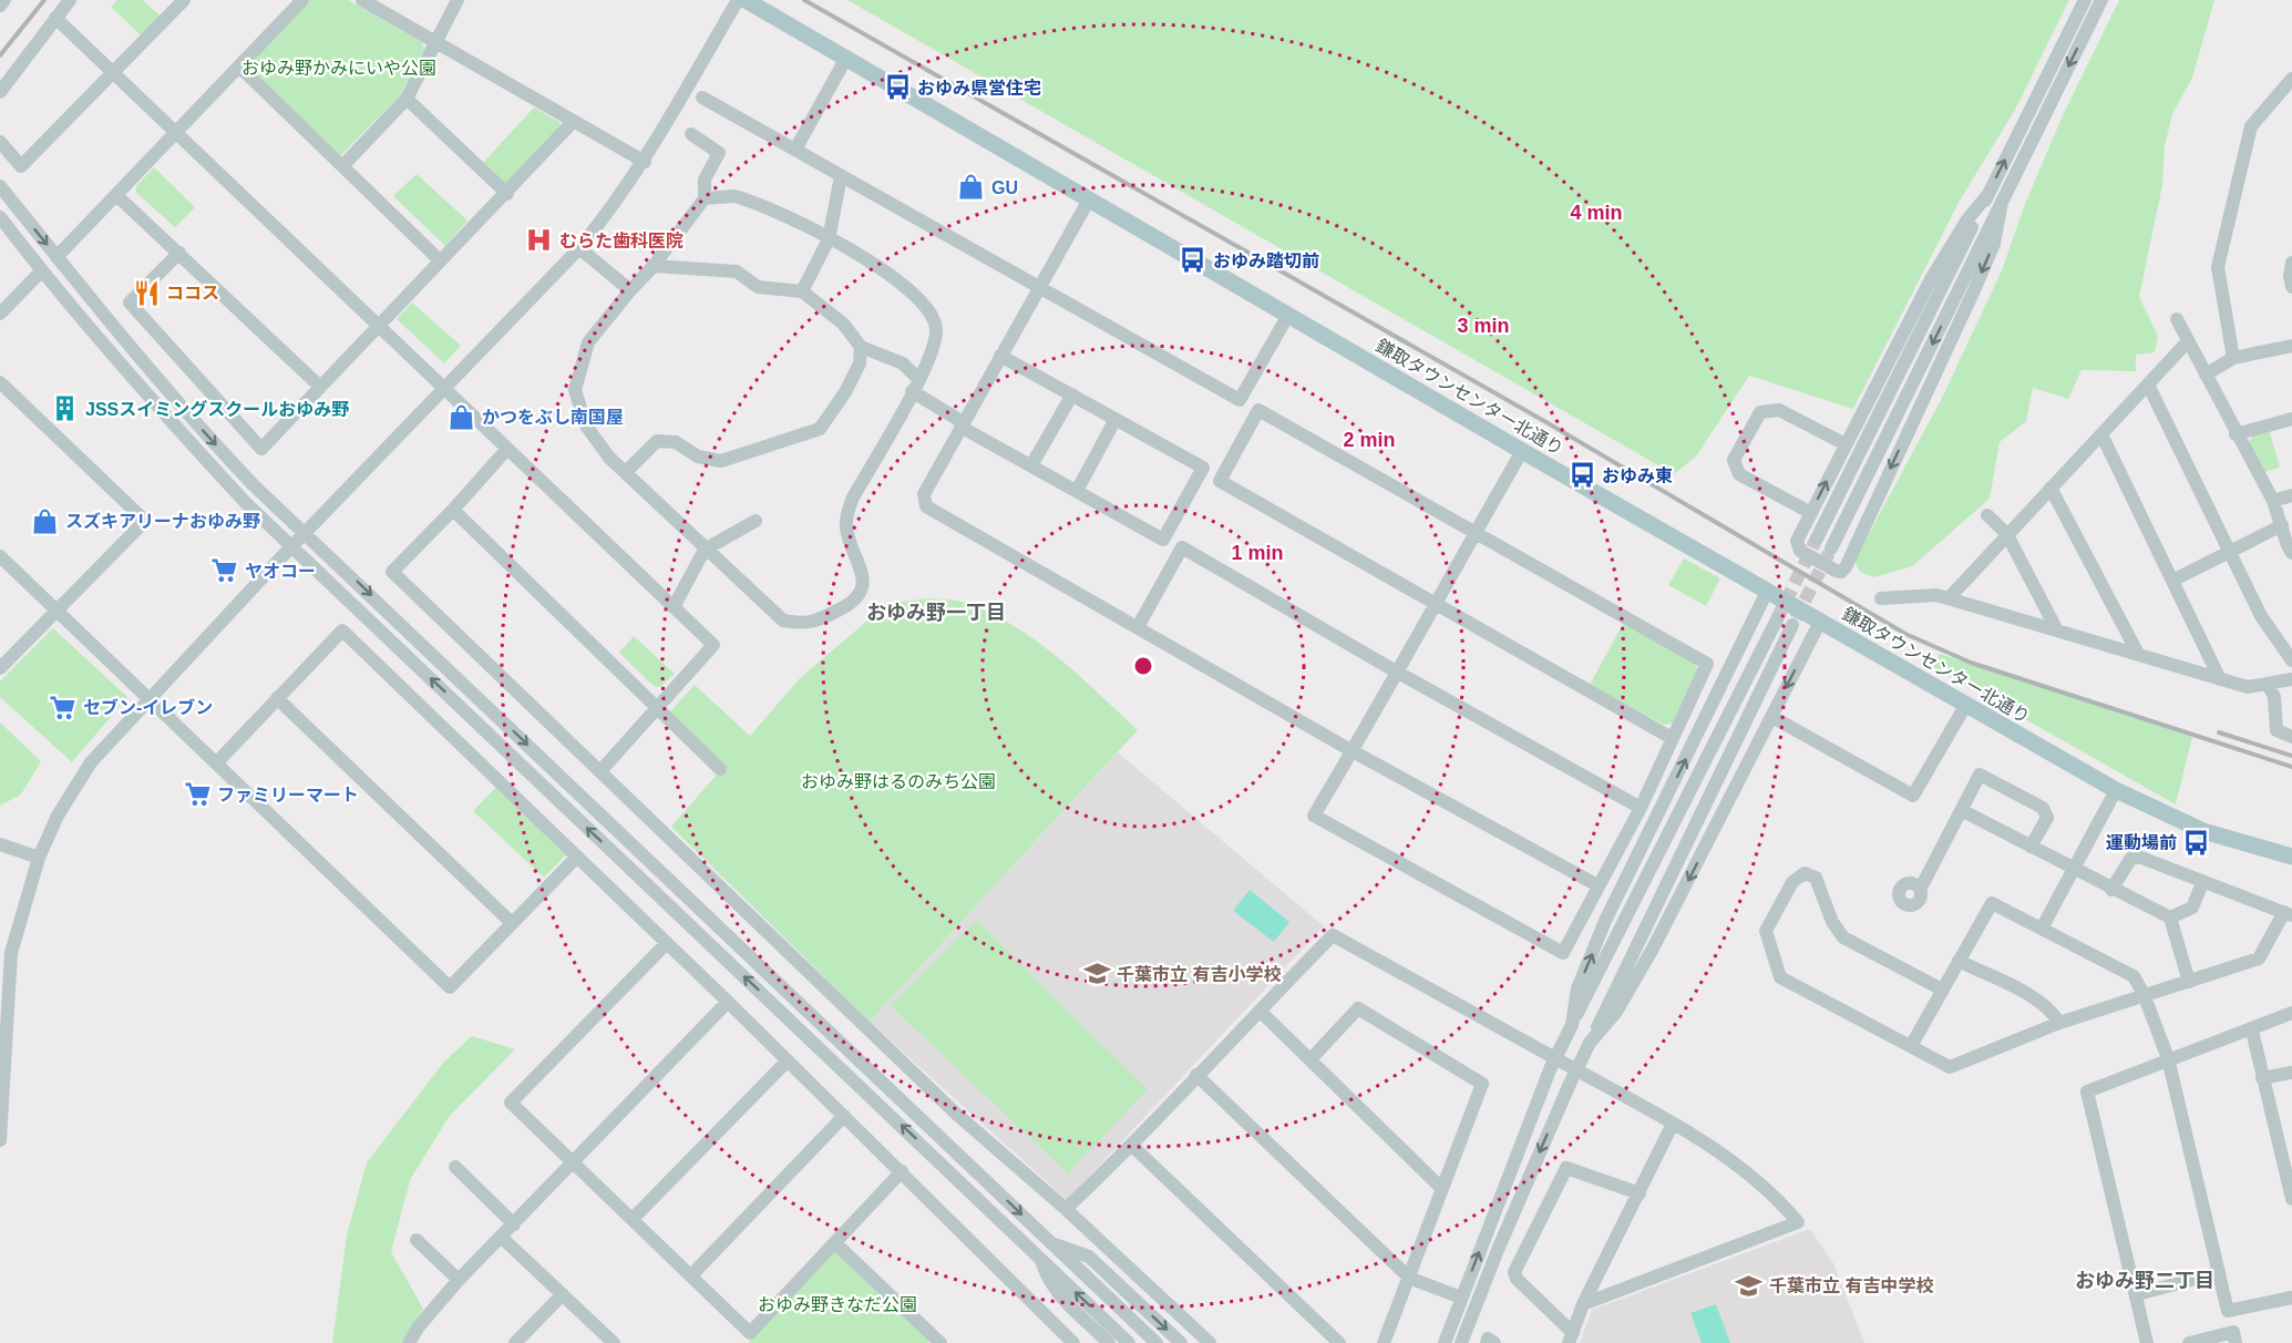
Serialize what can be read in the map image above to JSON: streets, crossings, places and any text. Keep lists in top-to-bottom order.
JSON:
{
  "streets": {
    "main road": ["鎌取タウンセンター北通り"]
  },
  "districts": ["おゆみ野一丁目", "おゆみ野二丁目"],
  "parks": ["おゆみ野かみにいや公園", "おゆみ野はるのみち公園", "おゆみ野きなだ公園"],
  "places": {
    "bus stop": [
      "おゆみ県営住宅",
      "おゆみ踏切前",
      "おゆみ東",
      "運動場前"
    ],
    "shop": ["GU", "かつをぶし南国屋", "スズキアリーナおゆみ野"],
    "hospital": ["むらた歯科医院"],
    "restaurant": ["ココス"],
    "building": ["JSSスイミングスクールおゆみ野"],
    "supermarket": ["ヤオコー", "セブン-イレブン", "ファミリーマート"],
    "school or university": ["千葉市立 有吉小学校", "千葉市立 有吉中学校"]
  },
  "rings": [
    "4 min",
    "3 min",
    "2 min",
    "1 min"
  ]
}
